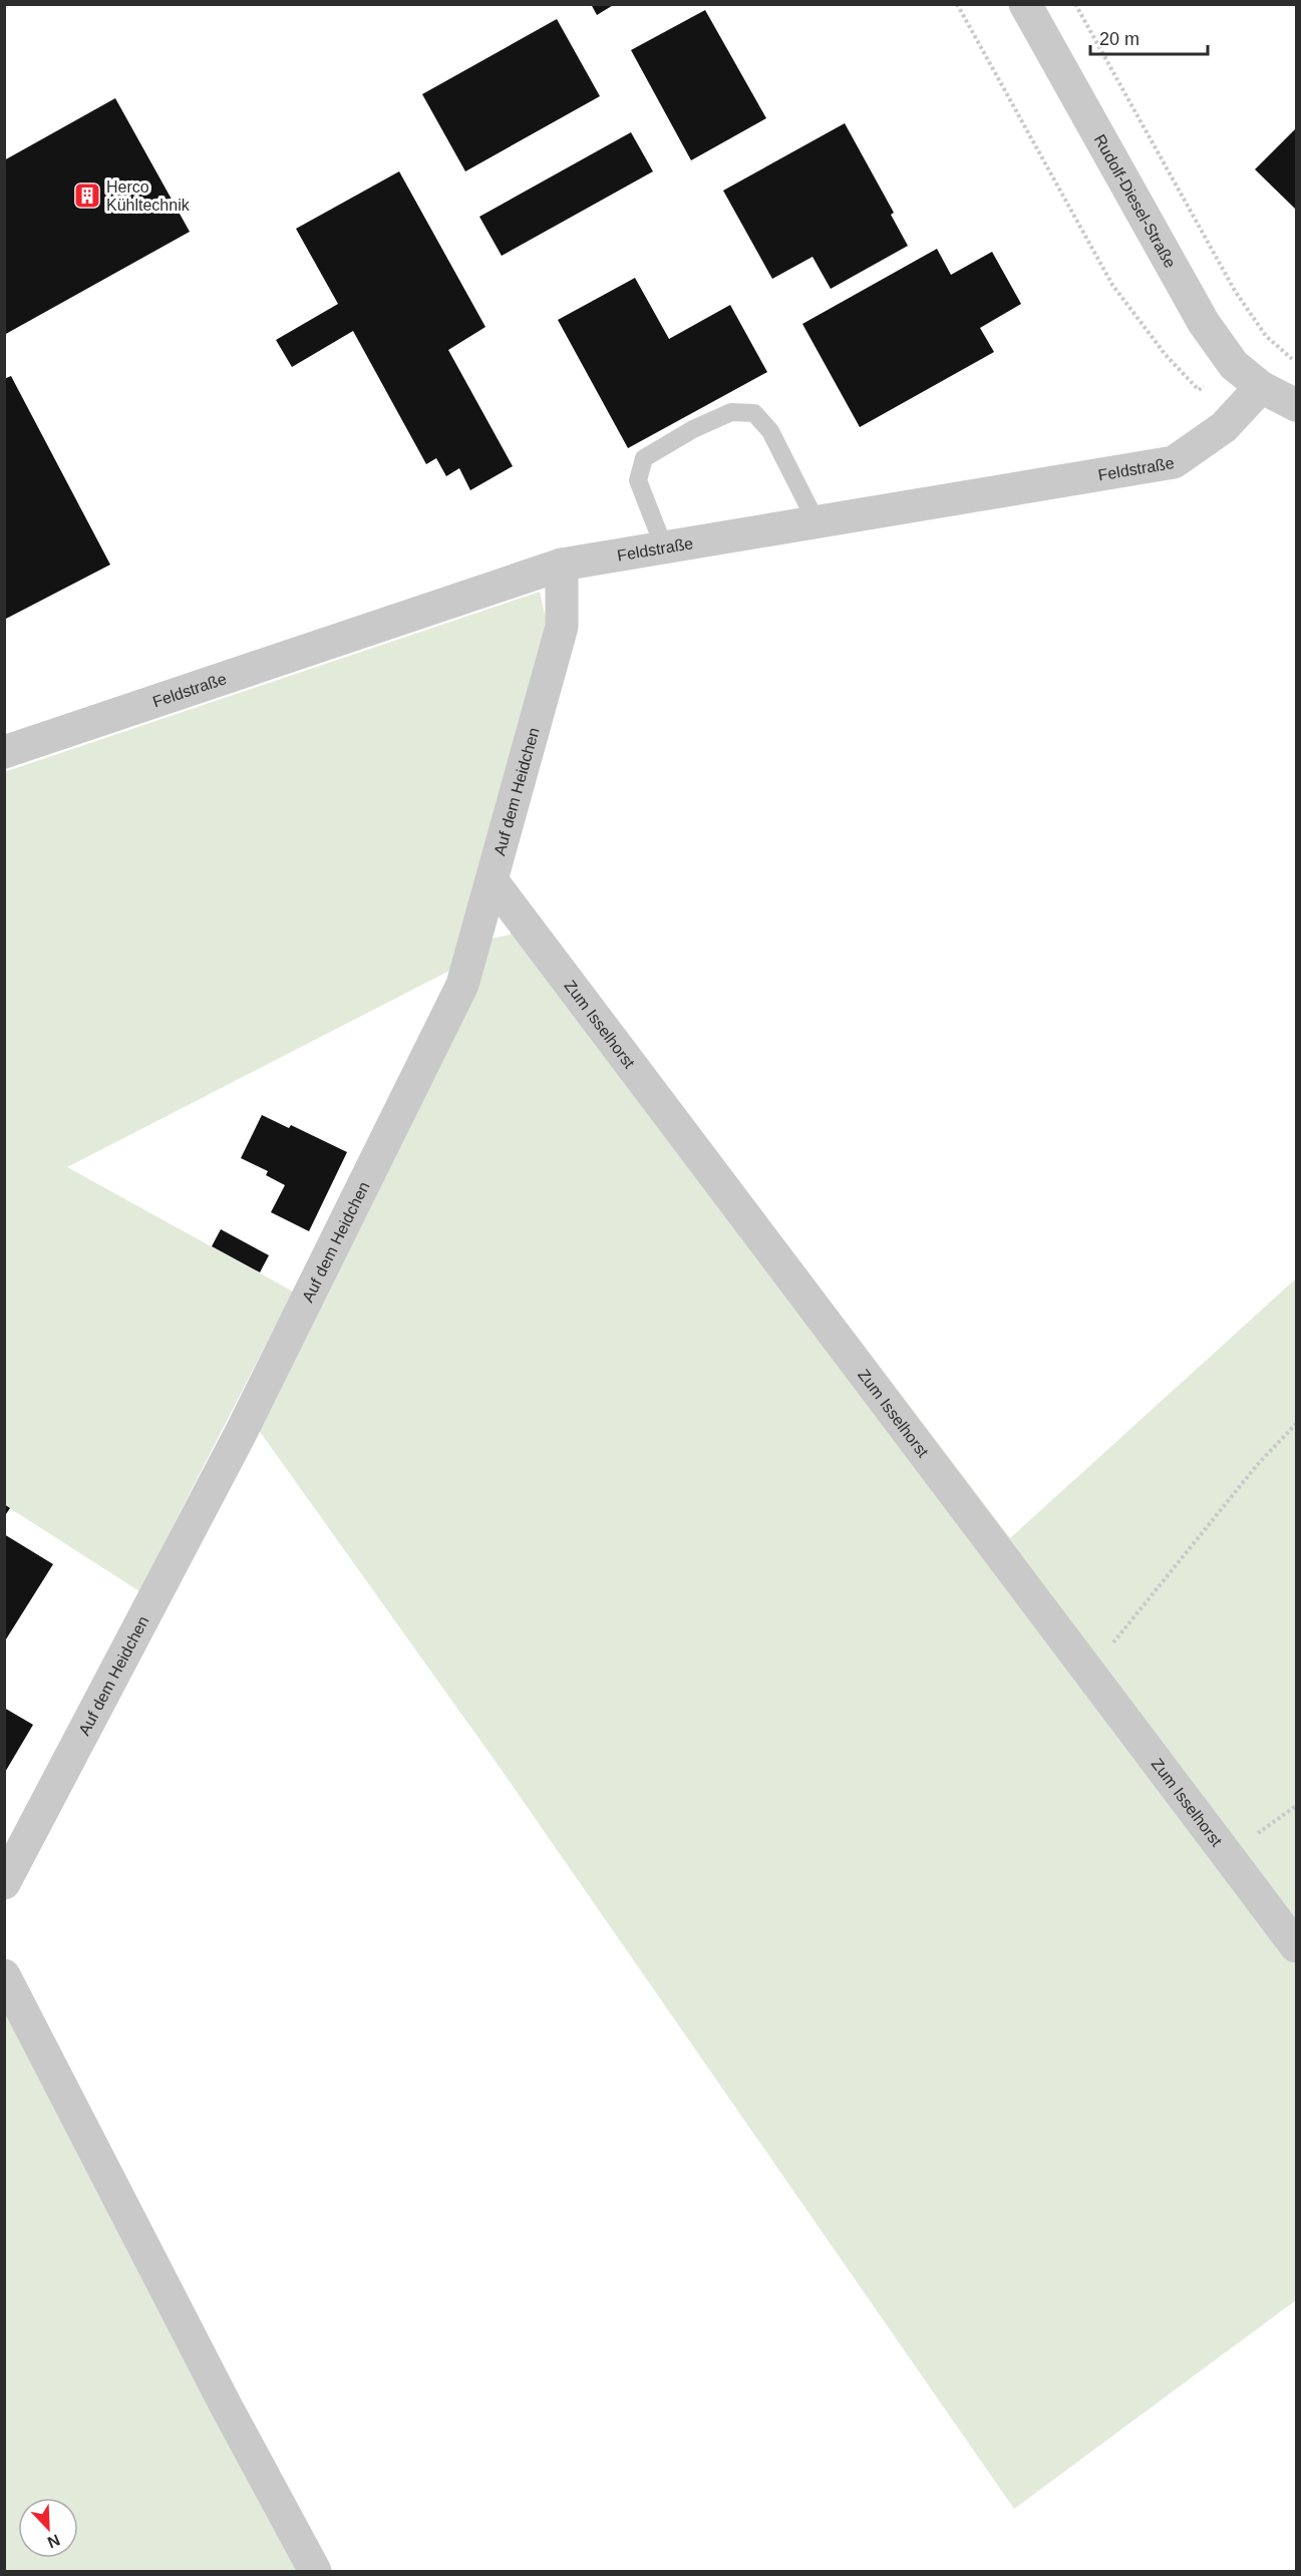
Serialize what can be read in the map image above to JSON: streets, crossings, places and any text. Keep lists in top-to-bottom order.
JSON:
{
  "streets": {
    "street": [
      "Rudolf-Diesel-Straße",
      "Feldstraße",
      "Auf dem Heidchen",
      "Zum Isselhorst"
    ]
  },
  "crossings": [
    ["Rudolf-Diesel-Straße", "Feldstraße"],
    ["Feldstraße", "Auf dem Heidchen"],
    ["Auf dem Heidchen", "Zum Isselhorst"]
  ],
  "places": {
    "building": ["Herco Kühltechnik"]
  },
  "scale_bar": "20 m",
  "north": "bottom right"
}
